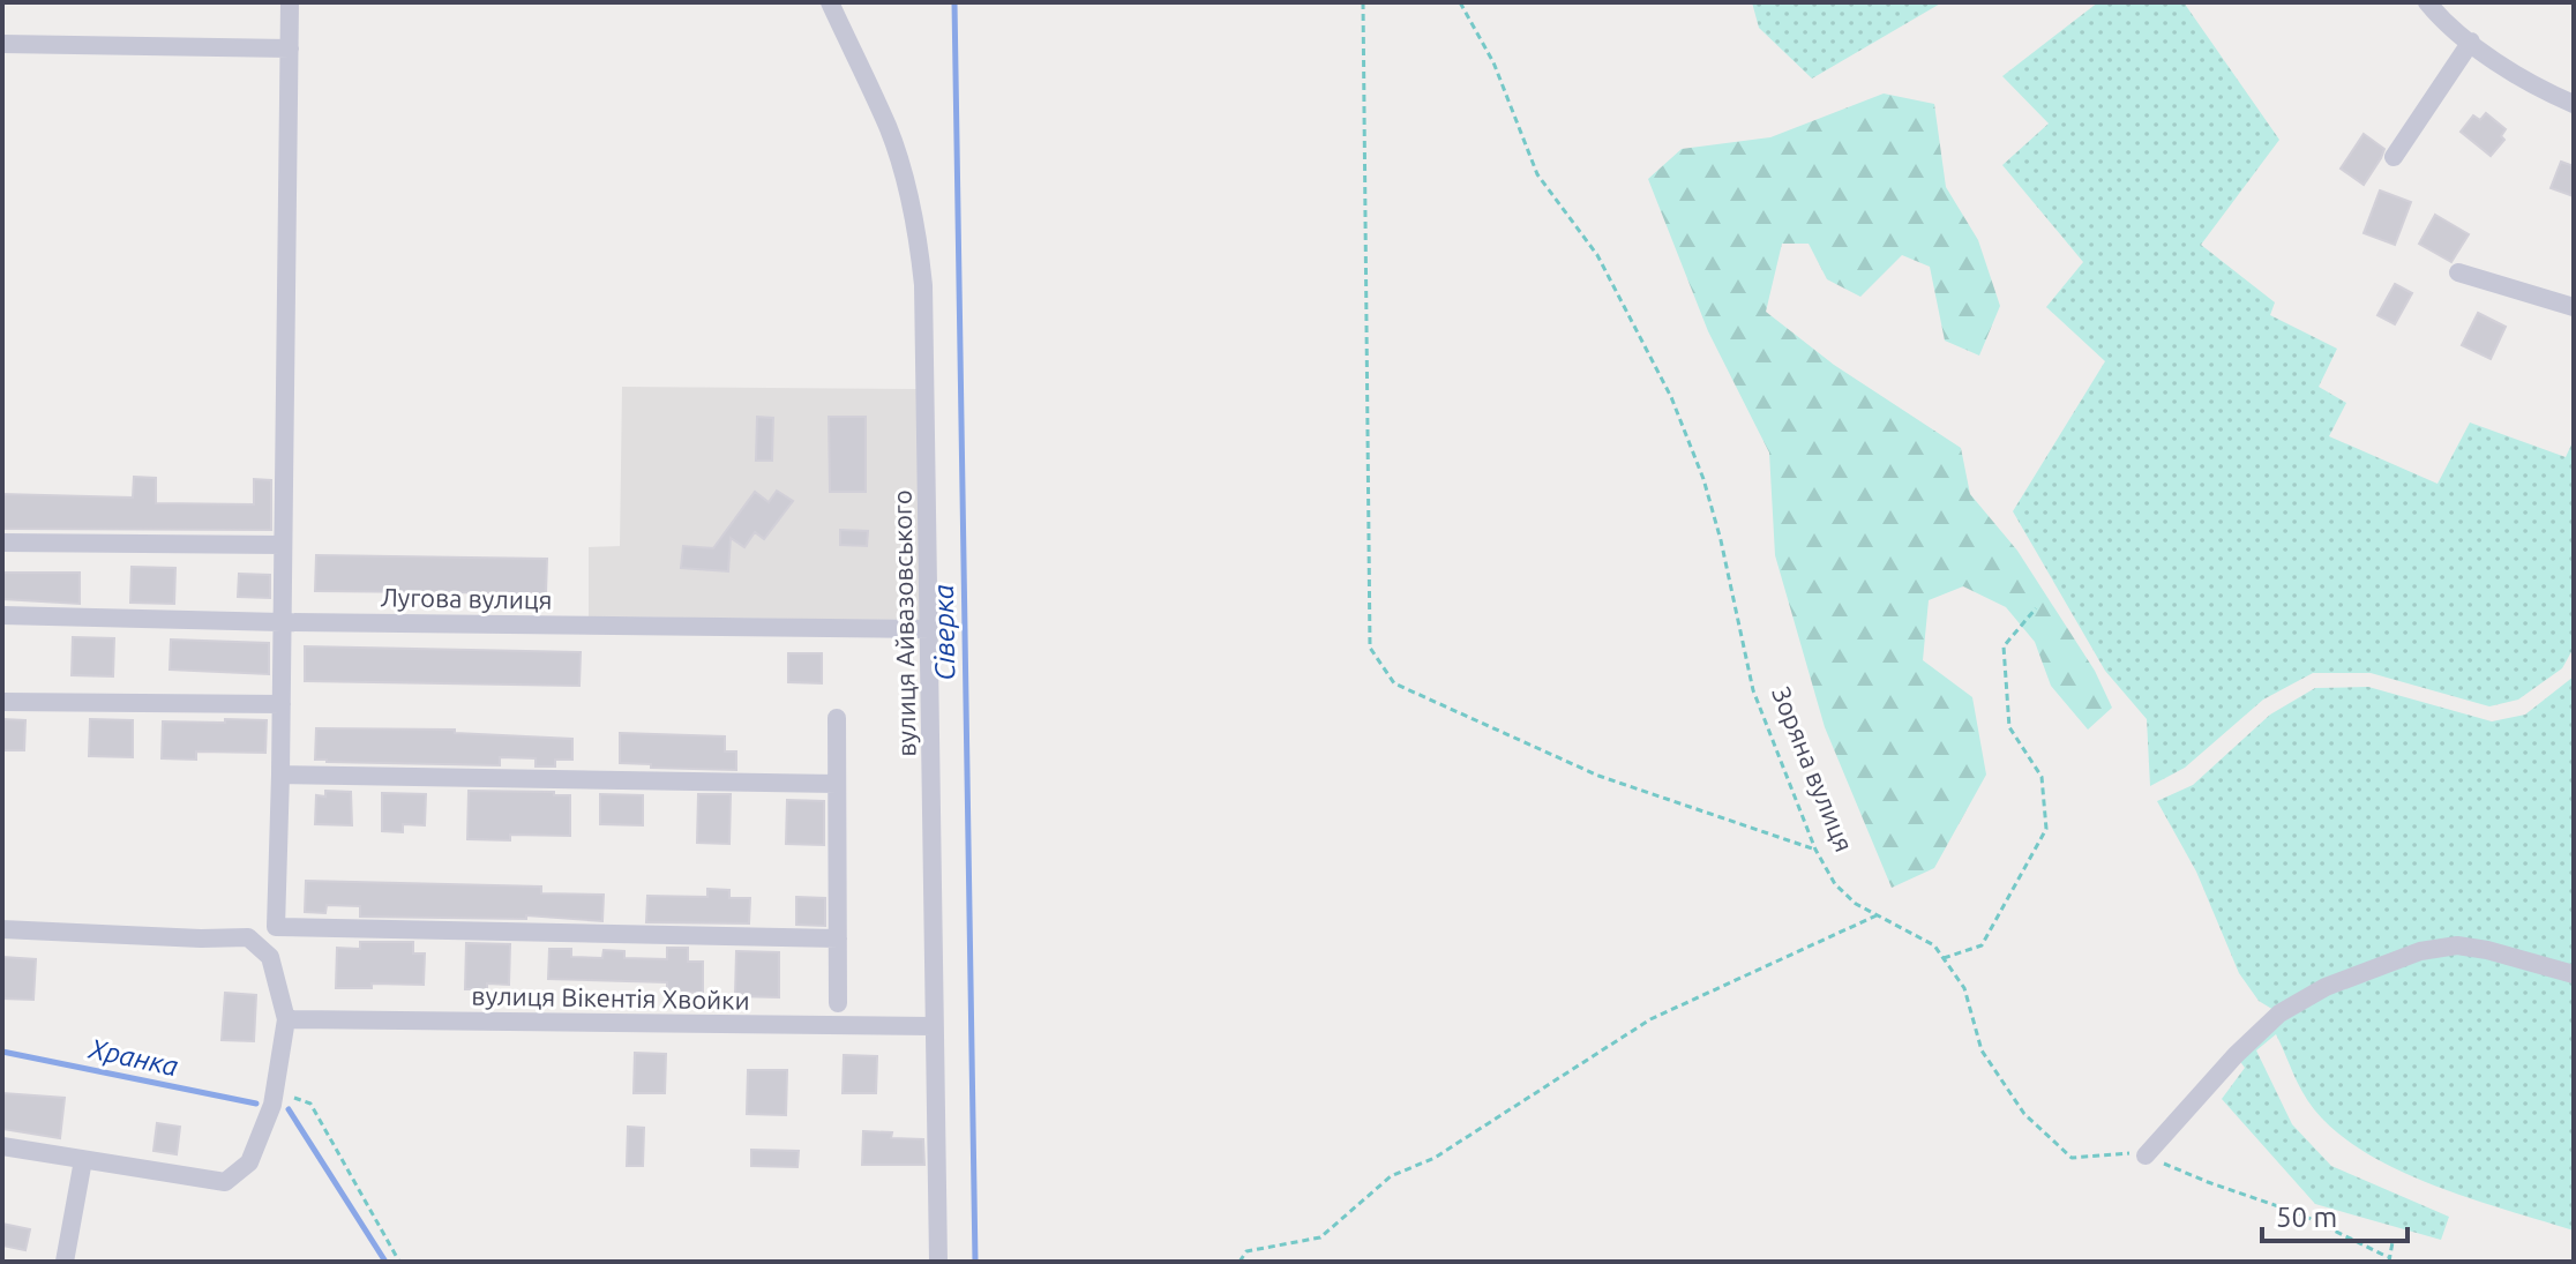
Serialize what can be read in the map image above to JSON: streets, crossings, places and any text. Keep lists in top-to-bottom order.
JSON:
{
  "streets": {
    "street": ["Лугова вулиця", "вулиця Айвазовського", "вулиця Вікентія Хвойки"],
    "path": ["Зоряна вулиця"]
  },
  "crossings": [
    ["Лугова вулиця", "вулиця Айвазовського"],
    ["вулиця Айвазовського", "вулиця Вікентія Хвойки"]
  ],
  "water": ["Сіверка", "Хранка"],
  "scale_bar": "50 m"
}
